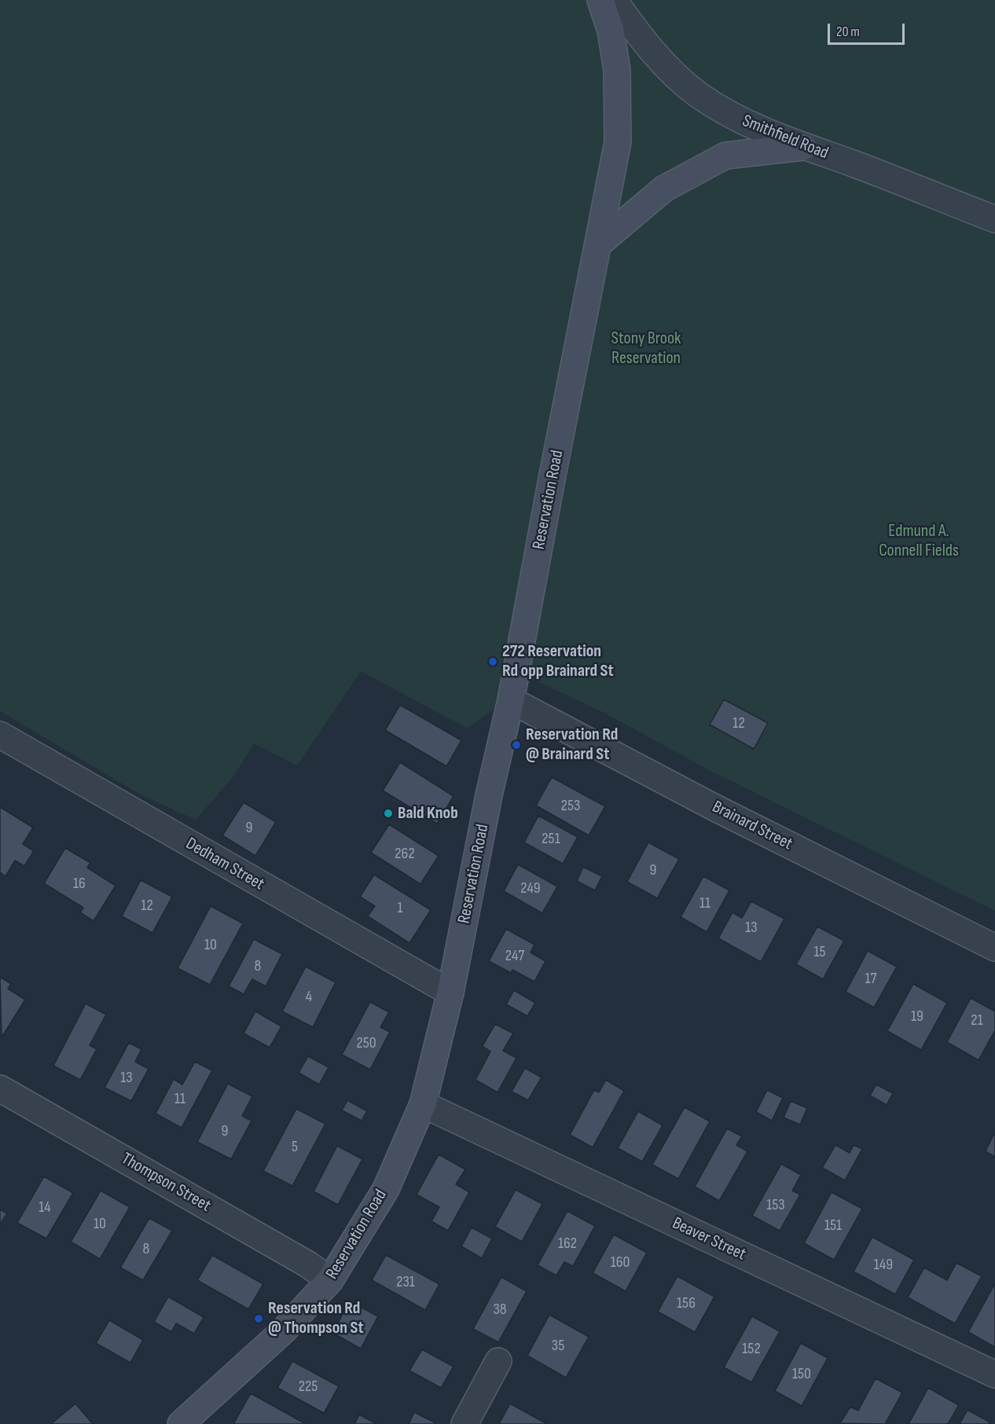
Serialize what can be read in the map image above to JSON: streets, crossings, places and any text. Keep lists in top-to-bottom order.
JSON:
{
  "streets": {
    "street": [
      "Smithfield Road",
      "Reservation Road",
      "Brainard Street",
      "Dedham Street",
      "Thompson Street",
      "Beaver Street"
    ]
  },
  "crossings": [
    ["Reservation Road", "Brainard Street"],
    ["Reservation Road", "Dedham Street"],
    ["Reservation Road", "Thompson Street"],
    ["Reservation Road", "Beaver Street"]
  ],
  "parks": ["Stony Brook Reservation", "Edmund A. Connell Fields"],
  "places": [
    "272 Reservation Rd opp Brainard St",
    "Reservation Rd @ Brainard St",
    "Bald Knob",
    "Reservation Rd @ Thompson St"
  ],
  "house_numbers": [
    "12",
    "253",
    "9",
    "251",
    "262",
    "9",
    "16",
    "249",
    "11",
    "12",
    "1",
    "13",
    "10",
    "15",
    "247",
    "8",
    "17",
    "4",
    "19",
    "21",
    "250",
    "13",
    "11",
    "9",
    "5",
    "153",
    "14",
    "10",
    "151",
    "162",
    "8",
    "160",
    "149",
    "231",
    "156",
    "38",
    "35",
    "152",
    "150",
    "225"
  ],
  "scale_bar": "20 m"
}
